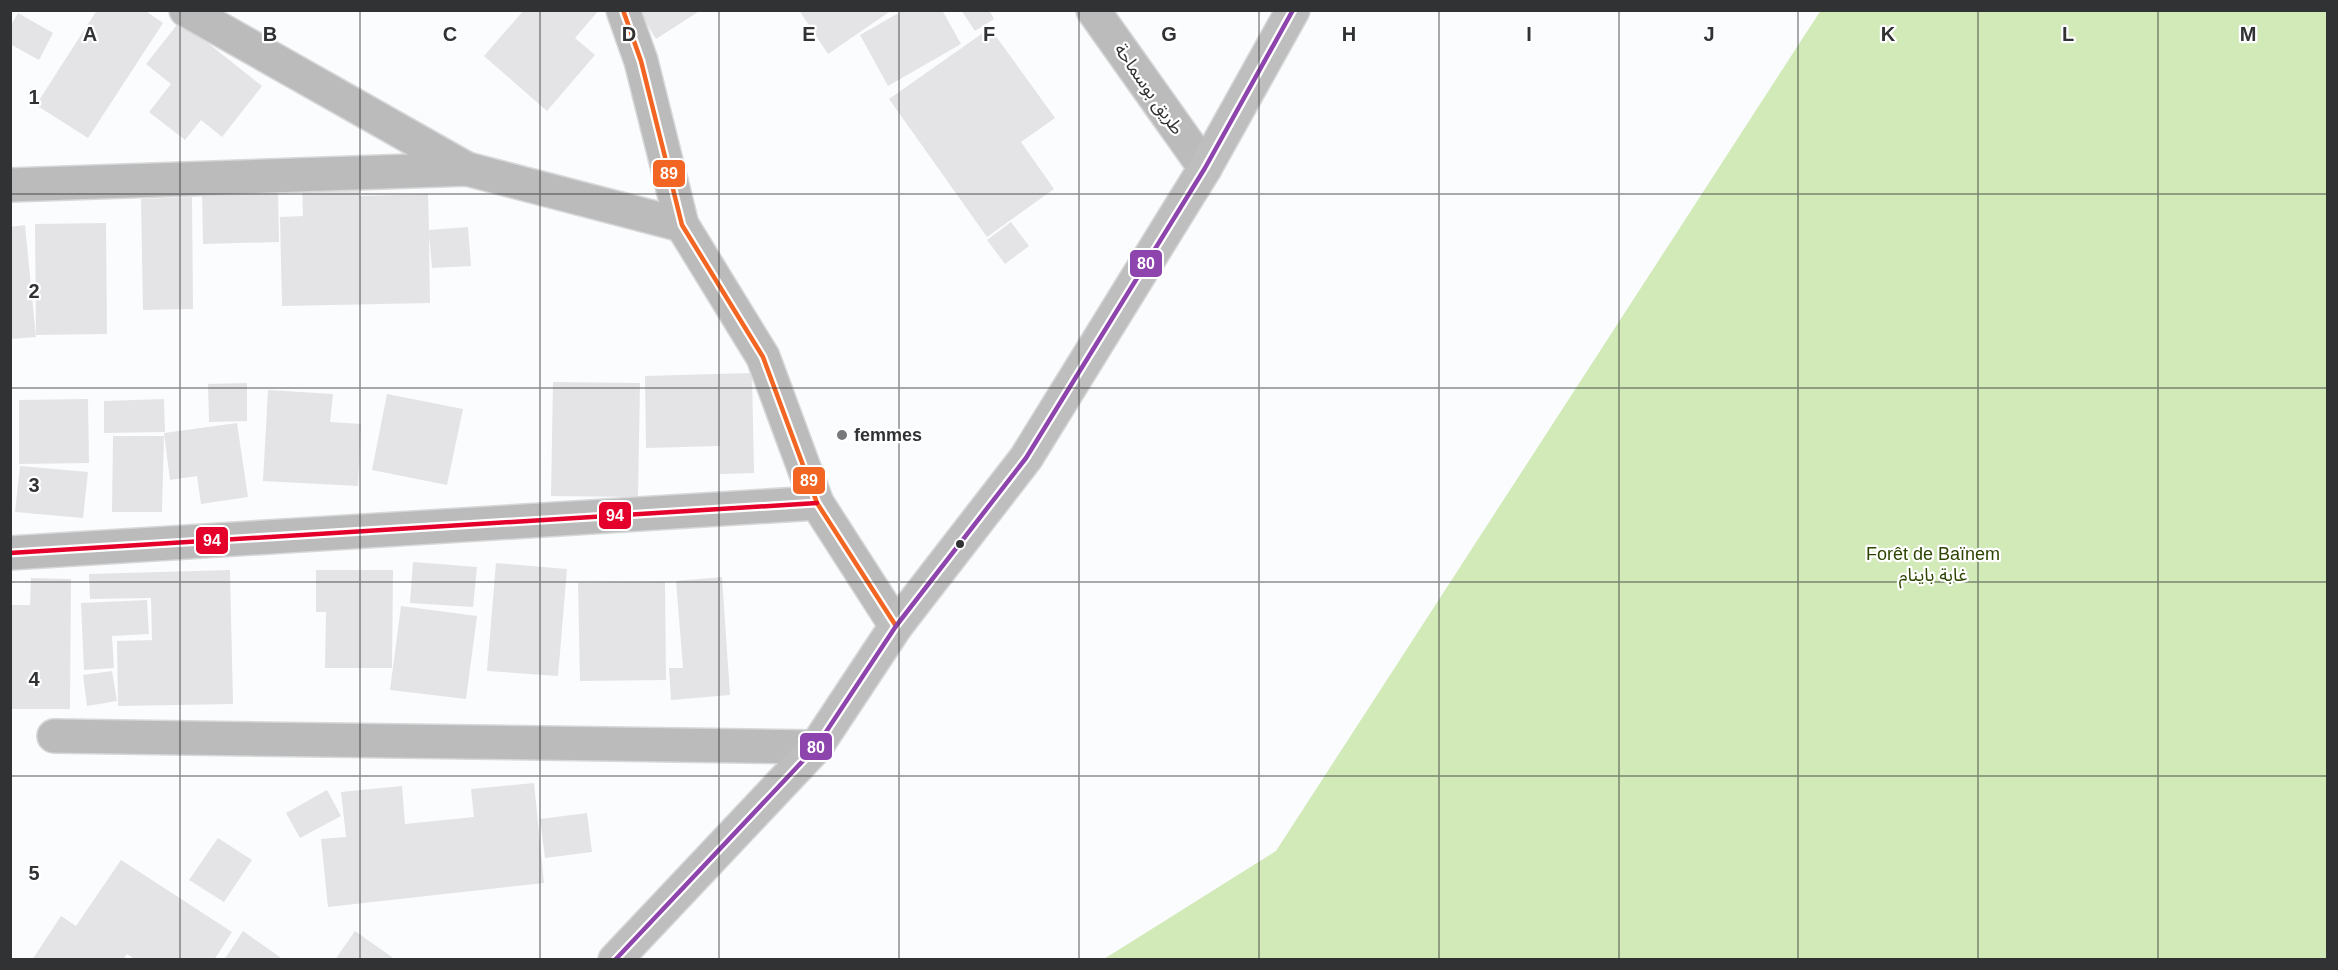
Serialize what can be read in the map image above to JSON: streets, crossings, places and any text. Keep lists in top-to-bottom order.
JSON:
{
  "streets": {
    "street": ["طريق بوسماحة"]
  },
  "parks": ["Forêt de Baïnem غابة باينام"],
  "places": ["femmes"],
  "lines": ["transit line 89", "transit line 80", "transit line 94"],
  "grid": {
    "columns": [
      "A",
      "B",
      "C",
      "D",
      "E",
      "F",
      "G",
      "H",
      "I",
      "J",
      "K",
      "L",
      "M"
    ],
    "rows": [
      "1",
      "2",
      "3",
      "4",
      "5"
    ]
  }
}
